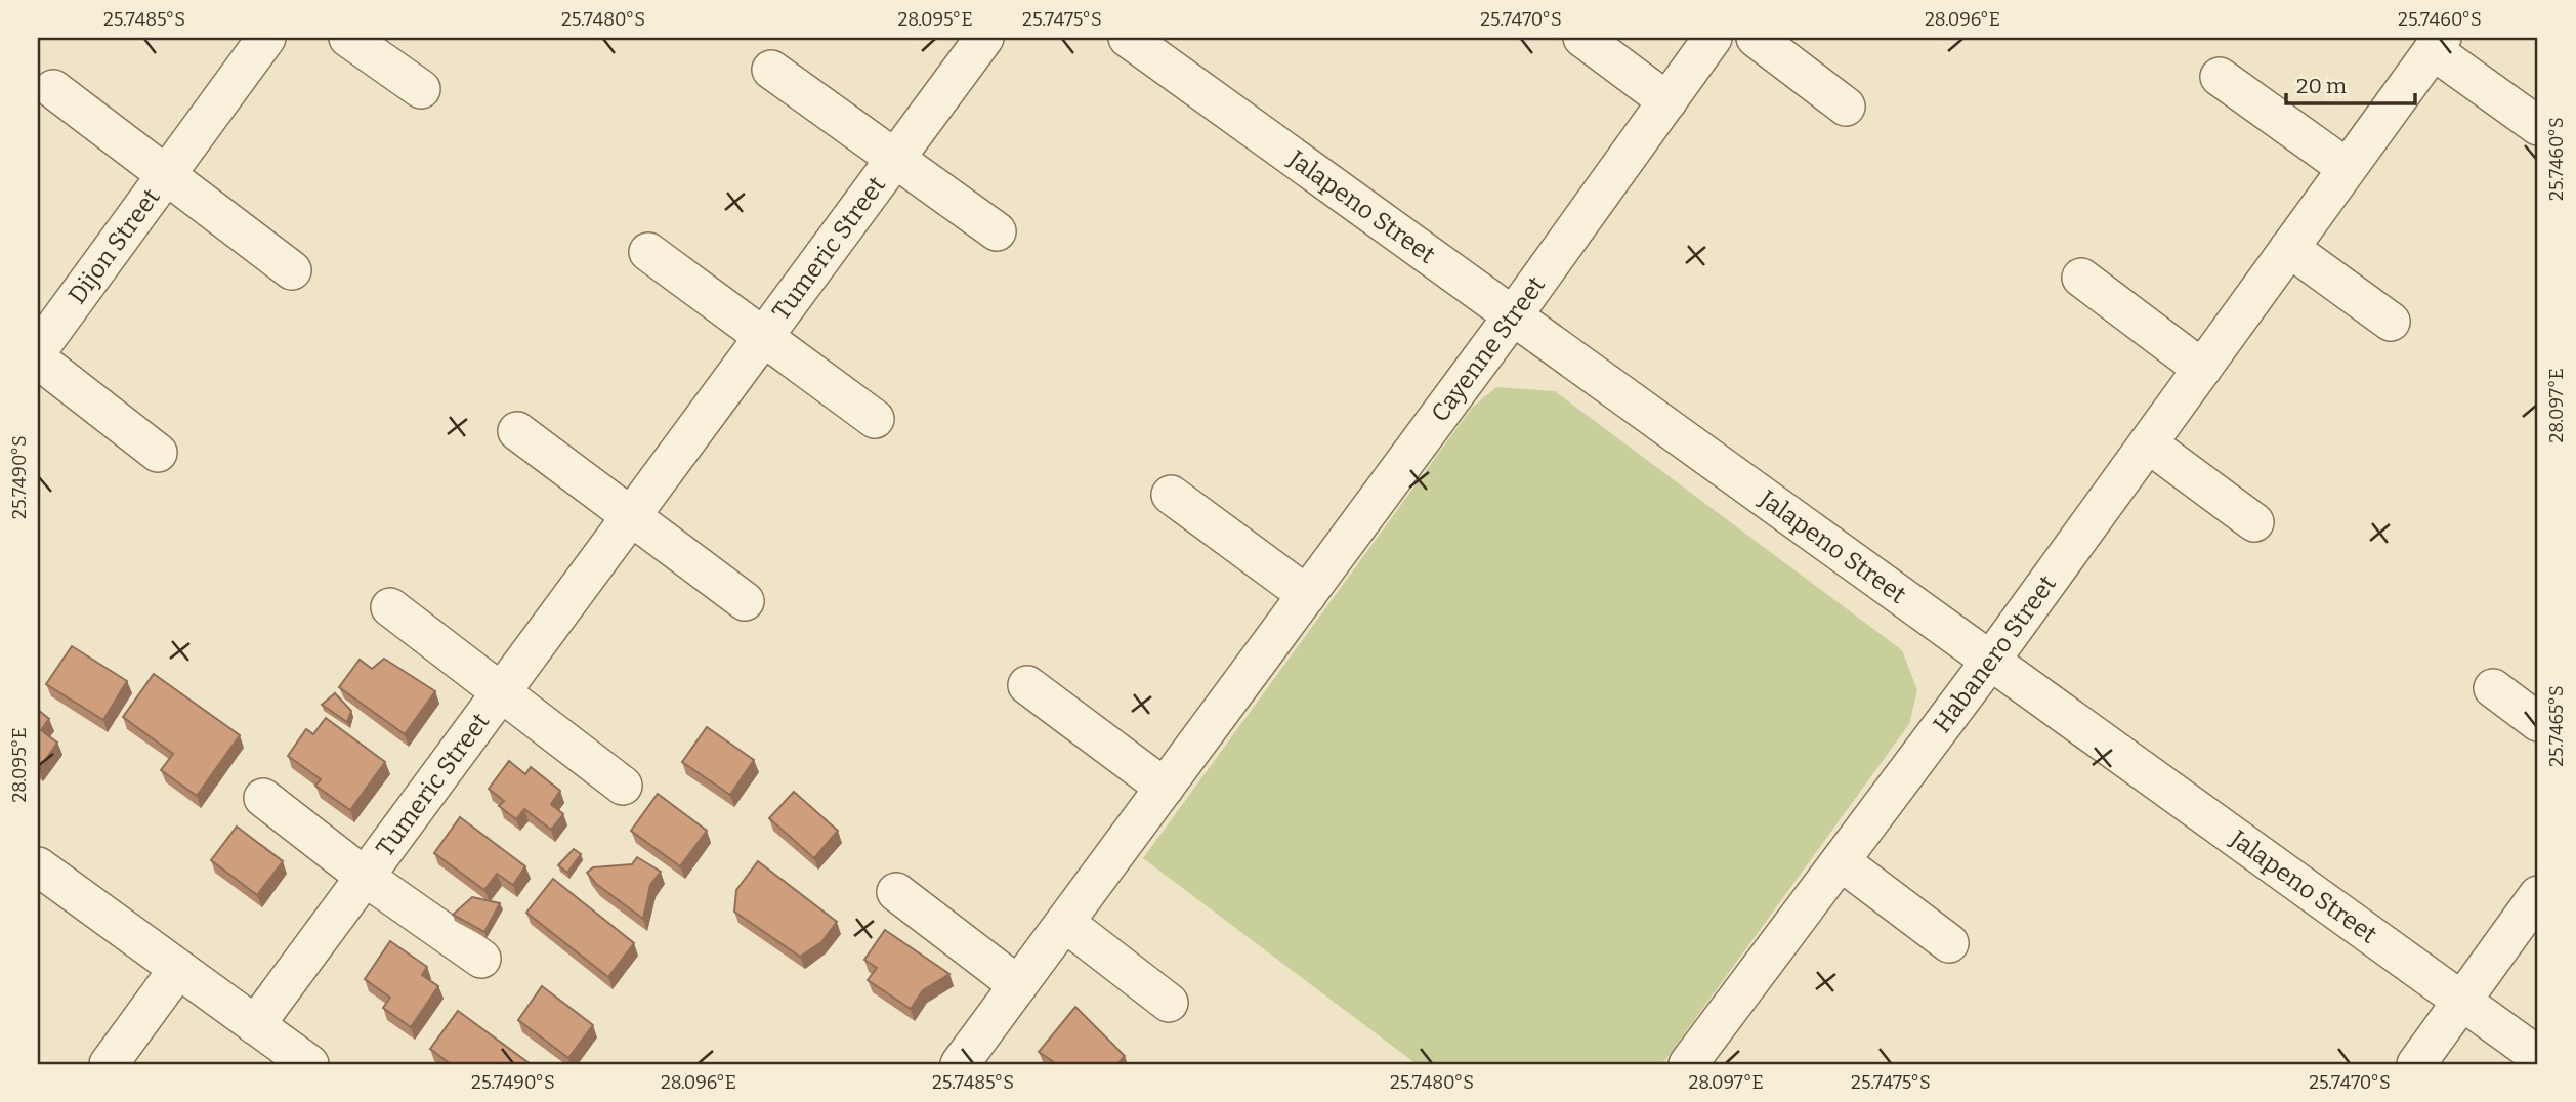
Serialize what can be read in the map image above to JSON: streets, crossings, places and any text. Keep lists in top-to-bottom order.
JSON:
{
  "streets": {
    "street": [
      "Jalapeno Street",
      "Dijon Street",
      "Tumeric Street",
      "Cayenne Street",
      "Habanero Street"
    ]
  },
  "crossings": [
    ["Jalapeno Street", "Cayenne Street"],
    ["Jalapeno Street", "Habanero Street"]
  ],
  "scale_bar": "20 m",
  "coordinates": [
    "25.7485°S",
    "25.7480°S",
    "28.095°E",
    "25.7475°S",
    "25.7470°S",
    "28.096°E",
    "25.7460°S",
    "28.097°E",
    "25.7490°S",
    "25.7465°S"
  ]
}
